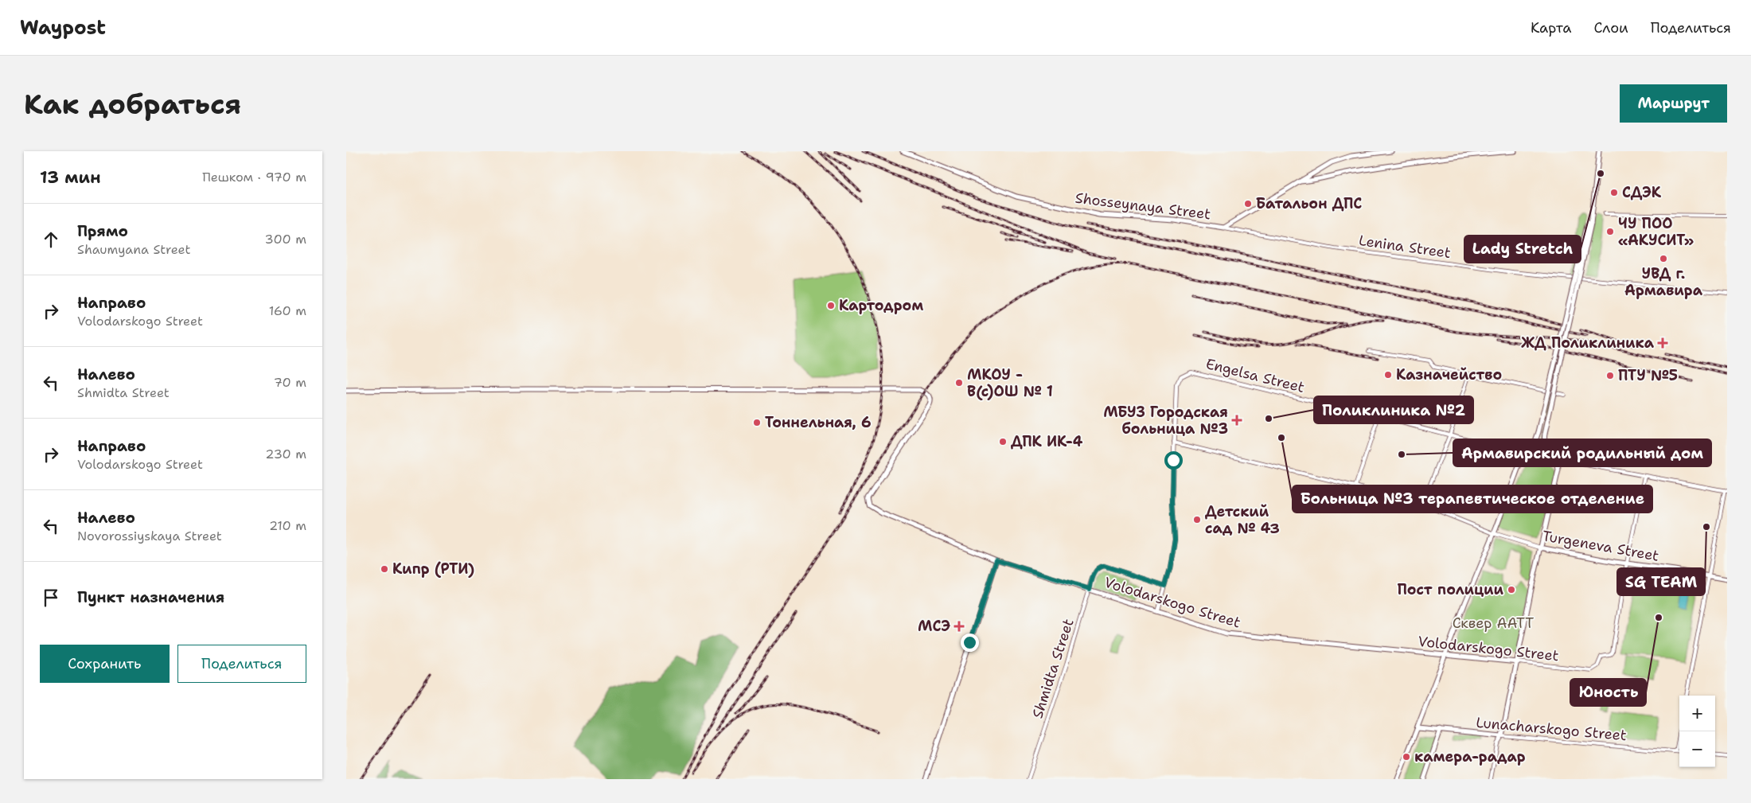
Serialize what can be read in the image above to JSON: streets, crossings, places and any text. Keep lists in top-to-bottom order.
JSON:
{
  "streets": {
    "main road": [
      "Shosseynaya Street",
      "Engelsa Street",
      "Turgeneva Street",
      "Volodarskogo Street",
      "Shmidta Street",
      "Lunacharskogo Street"
    ],
    "street": ["Lenina Street"]
  },
  "crossings": [
    ["Shosseynaya Street", "Lenina Street"],
    ["Engelsa Street", "Turgeneva Street"],
    ["Turgeneva Street", "Volodarskogo Street"],
    ["Volodarskogo Street", "Shmidta Street"]
  ],
  "parks": ["Сквер ААТТ"],
  "places": {
    "other": [
      "Lady Stretch",
      "СДЭК",
      "Батальон ДПС",
      "ЧУ ПОО «АКУСИТ»",
      "УВД г. Армавира",
      "Картодром",
      "Казначейство",
      "ПТУ №5",
      "МКОУ - В(с)ОШ № 1",
      "Поликлиника №2",
      "Тоннельная, 6",
      "Больница №3 терапевтическое отделение",
      "ДПК ИК-4",
      "Армавирский родильный дом",
      "Детский сад № 43",
      "SG TEAM",
      "Кипр (РТИ)",
      "Пост полиции",
      "Юность",
      "камера-радар"
    ],
    "health": ["ЖД Поликлиника", "МБУЗ Городская больница №3", "МСЭ"]
  },
  "page": {
    "header": "Waypost",
    "nav": ["Карта", "Слои", "Поделиться"],
    "buttons": [
      "Маршрут",
      ["Сохранить", "Поделиться"]
    ],
    "title": "Как добраться",
    "heading": ["13 мин", "Пешком · 970 m"],
    "list": [
      ["Прямо", "Shaumyana Street", "300 m"],
      ["Направо", "Volodarskogo Street", "160 m"],
      ["Налево", "Shmidta Street", "70 m"],
      ["Направо", "Volodarskogo Street", "230 m"],
      ["Налево", "Novorossiyskaya Street", "210 m"],
      "Пункт назначения"
    ],
    "map_buttons": ["+", "−"]
  }
}
